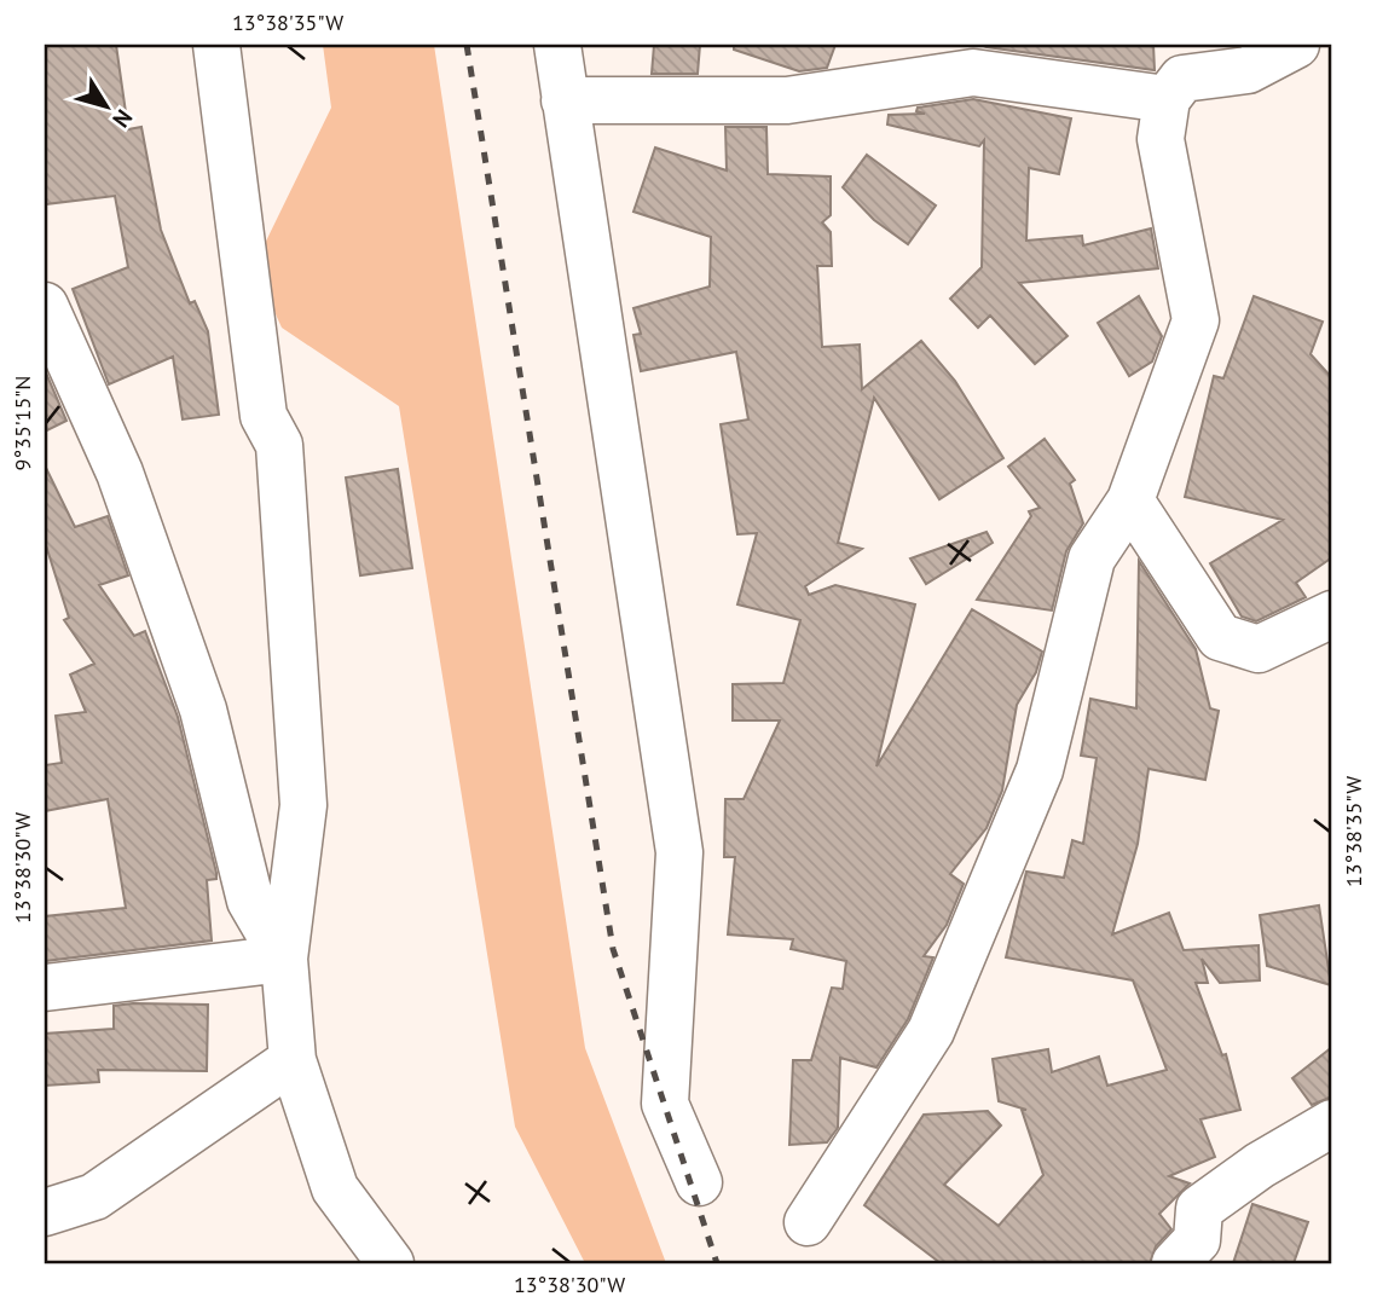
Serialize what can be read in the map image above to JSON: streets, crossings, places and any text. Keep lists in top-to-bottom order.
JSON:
{
  "north": "bottom right",
  "coordinates": ["13°38'35\"W", "9°35'15\"N", "13°38'30\"W"]
}
